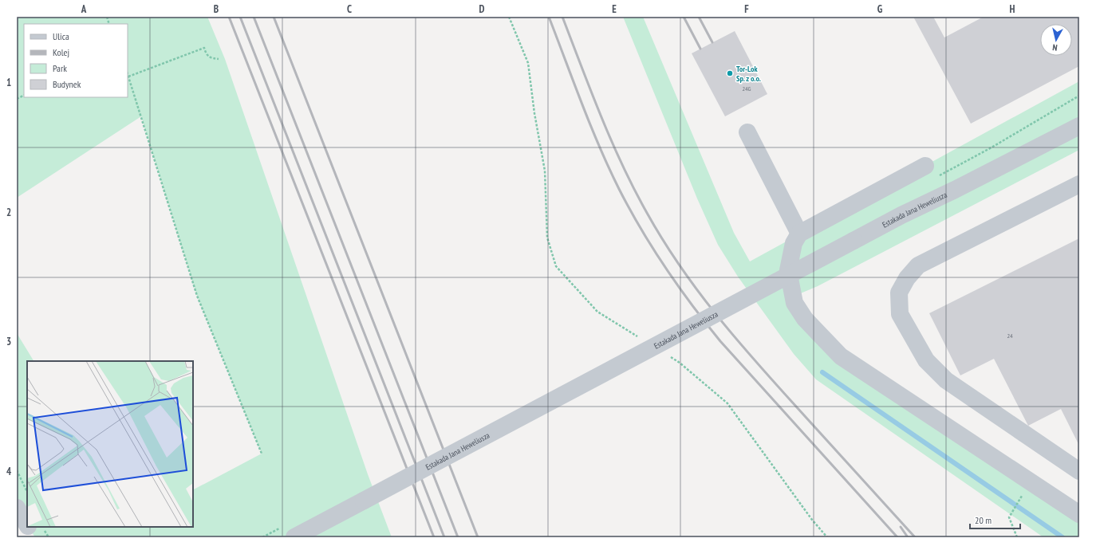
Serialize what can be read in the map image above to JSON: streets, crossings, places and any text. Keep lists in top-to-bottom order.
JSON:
{
  "streets": {
    "street": ["Estakada Jana Heweliusza"]
  },
  "places": ["Tor-Lok Sp. z o.o."],
  "house_numbers": ["24G", "24"],
  "legend": [
    "Ulica",
    "Kolej",
    "Park",
    "Budynek"
  ],
  "scale_bar": "20 m",
  "north": "bottom",
  "grid": {
    "columns": [
      "A",
      "B",
      "C",
      "D",
      "E",
      "F",
      "G",
      "H"
    ],
    "rows": [
      "1",
      "2",
      "3",
      "4"
    ]
  }
}
